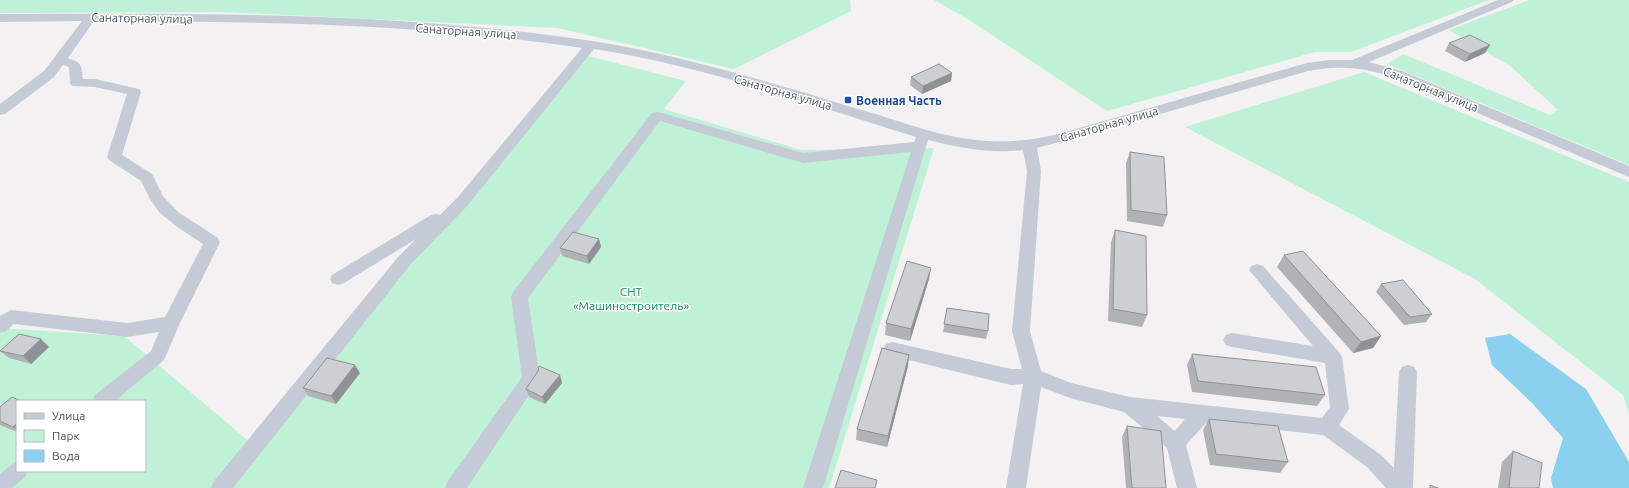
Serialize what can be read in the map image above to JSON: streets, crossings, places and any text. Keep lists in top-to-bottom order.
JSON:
{
  "streets": {
    "street": ["Санаторная улица"]
  },
  "parks": ["СНТ «Машиностроитель»"],
  "places": {
    "transit": ["Военная Часть"]
  },
  "legend": ["Улица", "Парк", "Вода"]
}
